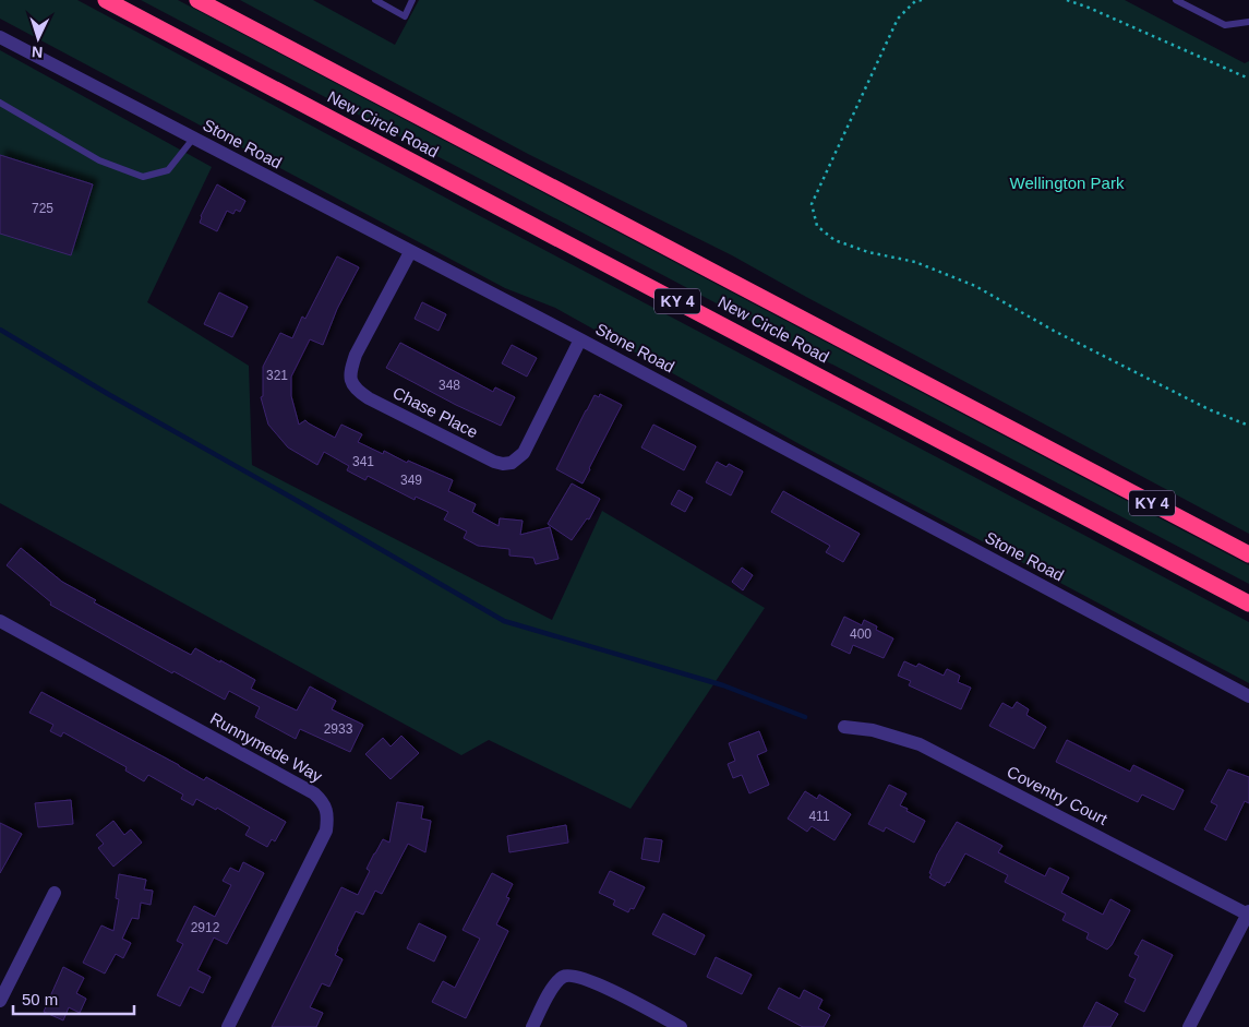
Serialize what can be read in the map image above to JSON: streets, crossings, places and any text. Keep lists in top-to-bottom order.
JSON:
{
  "streets": {
    "highway": ["New Circle Road", "KY 4"],
    "street": [
      "Stone Road",
      "Chase Place",
      "Runnymede Way",
      "Coventry Court"
    ]
  },
  "crossings": [
    ["Stone Road", "Chase Place"]
  ],
  "parks": ["Wellington Park"],
  "house_numbers": [
    "725",
    "321",
    "348",
    "341",
    "349",
    "400",
    "2933",
    "411",
    "2912"
  ],
  "scale_bar": "50 m",
  "north": "bottom"
}
